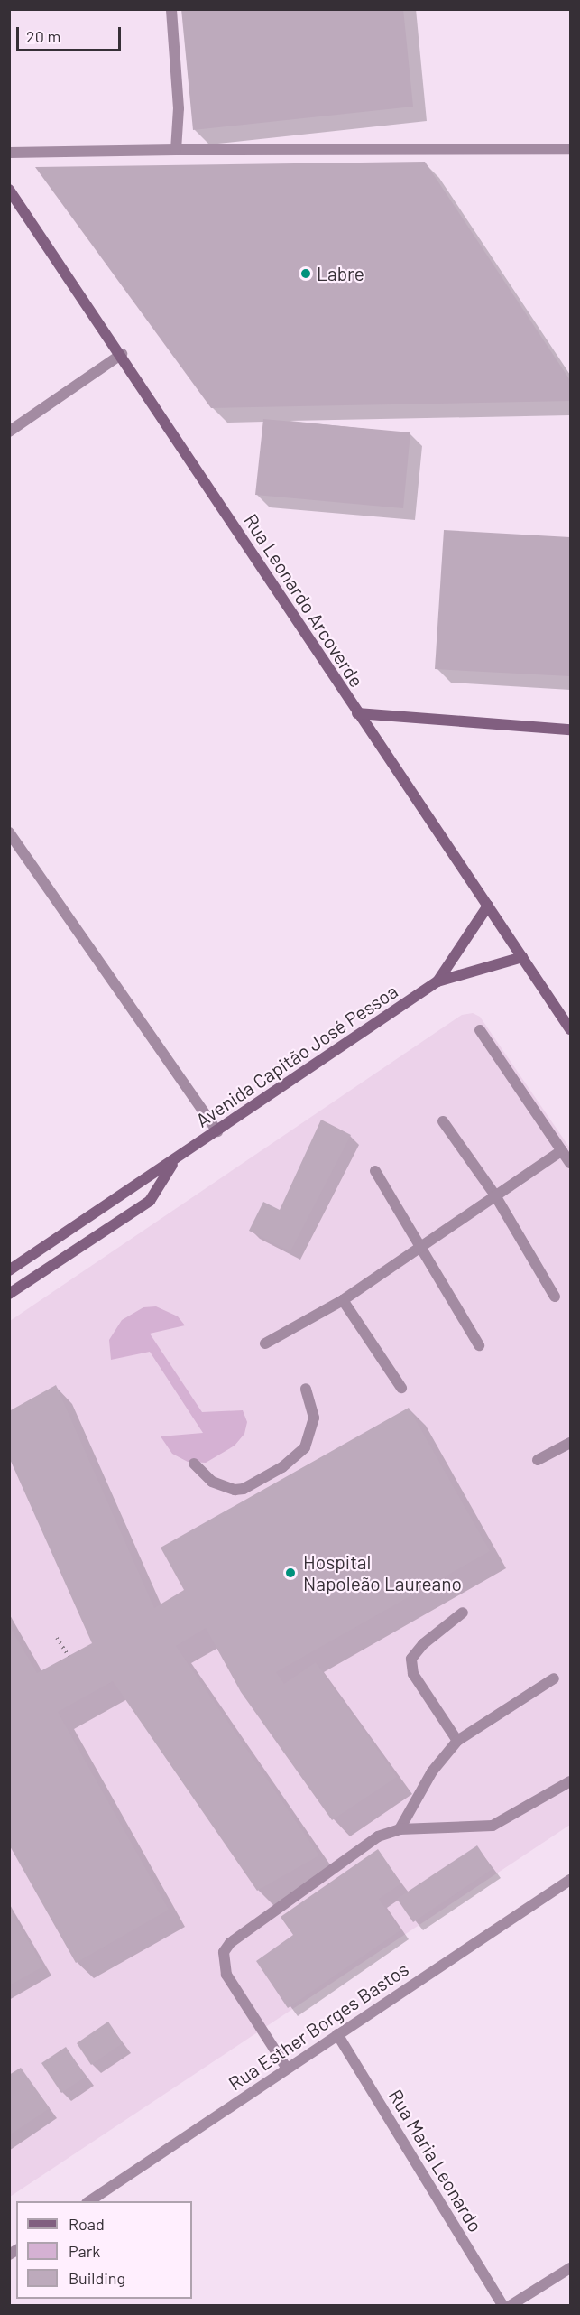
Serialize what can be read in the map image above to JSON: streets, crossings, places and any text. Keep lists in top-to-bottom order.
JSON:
{
  "streets": {
    "street": [
      "Rua Leonardo Arcoverde",
      "Avenida Capitão José Pessoa",
      "Rua Esther Borges Bastos",
      "Rua Maria Leonardo"
    ]
  },
  "crossings": [
    ["Rua Leonardo Arcoverde", "Avenida Capitão José Pessoa"],
    ["Rua Esther Borges Bastos", "Rua Maria Leonardo"]
  ],
  "places": ["Labre", "Hospital Napoleão Laureano"],
  "legend": ["Road", "Park", "Building"],
  "scale_bar": "20 m"
}
